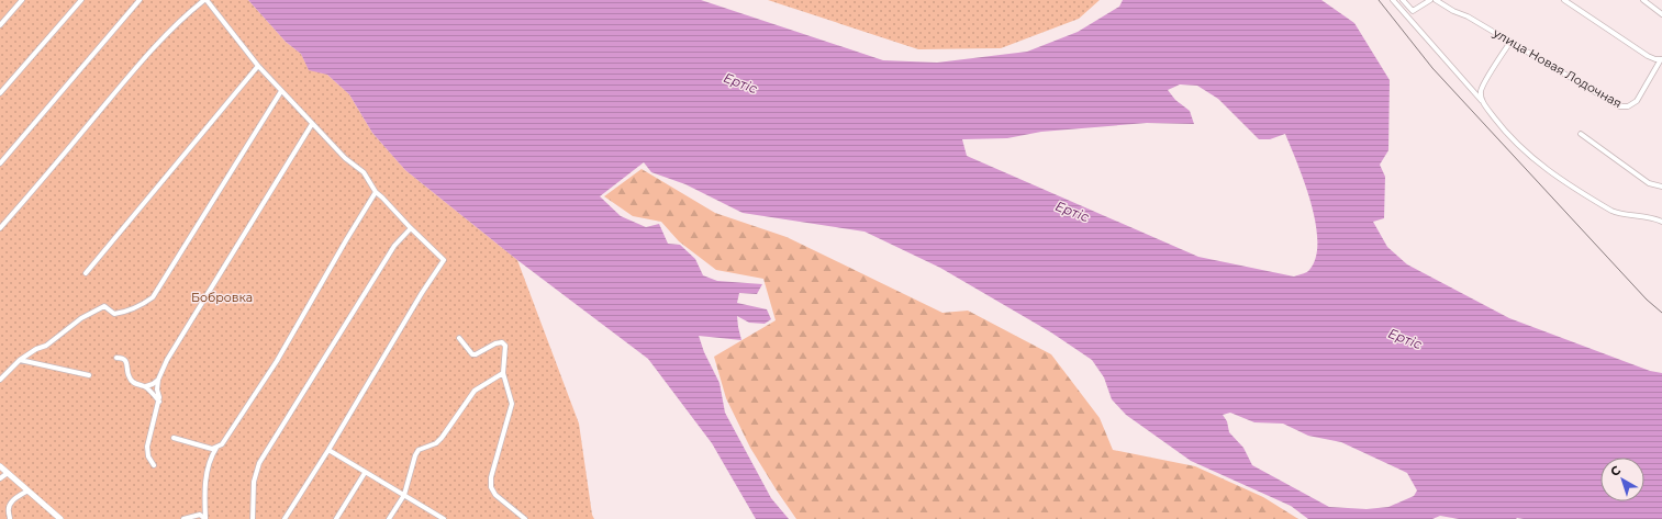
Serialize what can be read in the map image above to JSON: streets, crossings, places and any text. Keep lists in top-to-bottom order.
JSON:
{
  "streets": {
    "street": ["улица Новая Лодочная"]
  },
  "water": ["Ертіс"],
  "parks": ["Бобровка"],
  "north": "top left"
}
